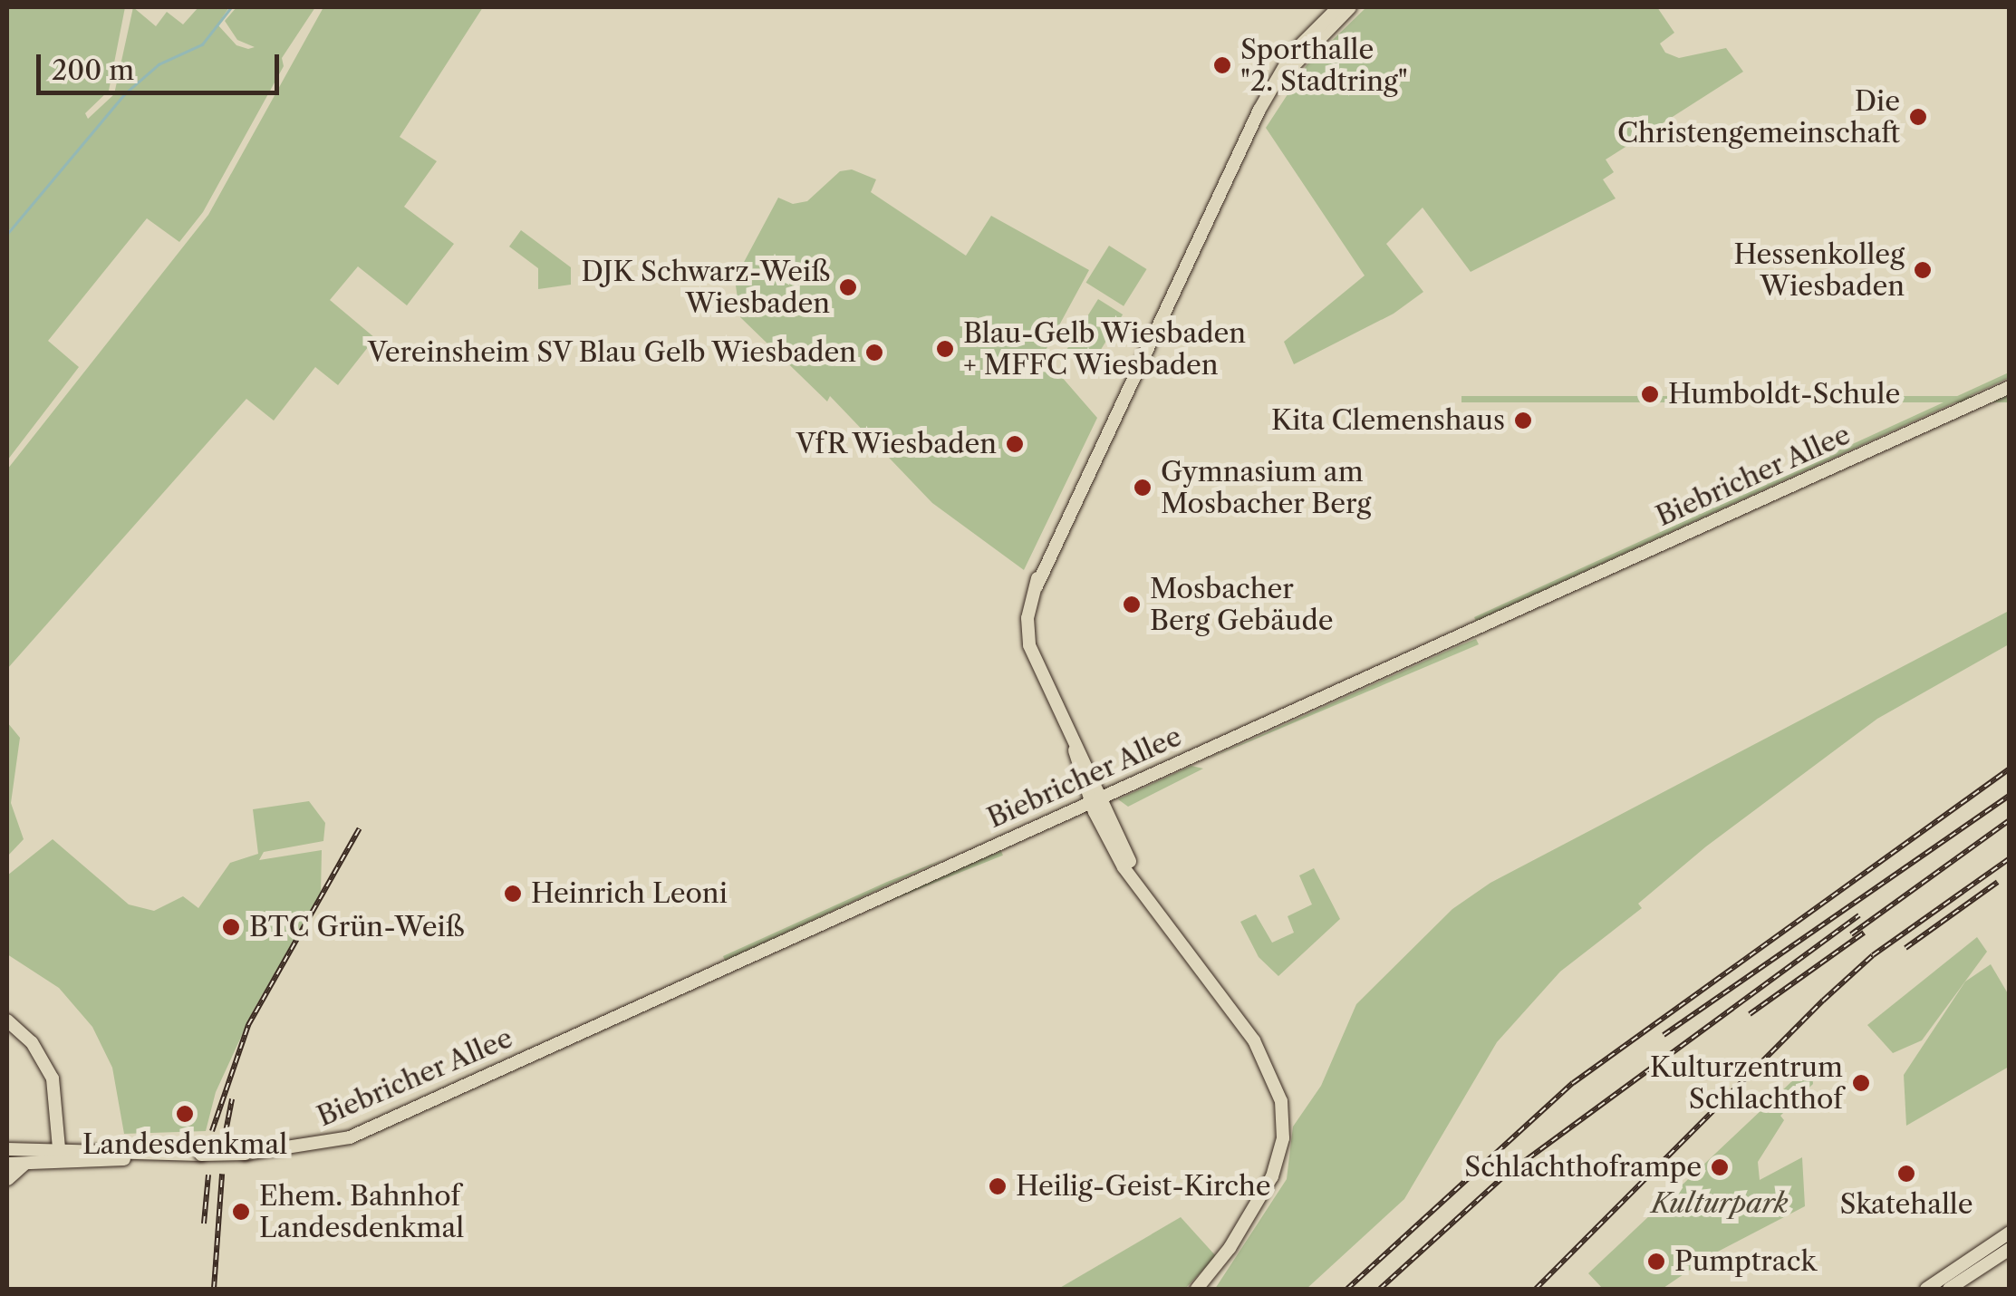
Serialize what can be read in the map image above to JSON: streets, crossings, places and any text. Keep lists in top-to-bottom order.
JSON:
{
  "streets": {
    "main road": ["Biebricher Allee"]
  },
  "parks": ["Kulturpark"],
  "places": [
    "Sporthalle \"2. Stadtring\"",
    "Die Christengemeinschaft",
    "Hessenkolleg Wiesbaden",
    "DJK Schwarz-Weiß Wiesbaden",
    "Blau-Gelb Wiesbaden + MFFC Wiesbaden",
    "Vereinsheim SV Blau Gelb Wiesbaden",
    "Humboldt-Schule",
    "Kita Clemenshaus",
    "VfR Wiesbaden",
    "Gymnasium am Mosbacher Berg",
    "Mosbacher Berg Gebäude",
    "Heinrich Leoni",
    "BTC Grün-Weiß",
    "Kulturzentrum Schlachthof",
    "Landesdenkmal",
    "Schlachthoframpe",
    "Skatehalle",
    "Heilig-Geist-Kirche",
    "Ehem. Bahnhof Landesdenkmal",
    "Pumptrack"
  ],
  "scale_bar": "200 m"
}
